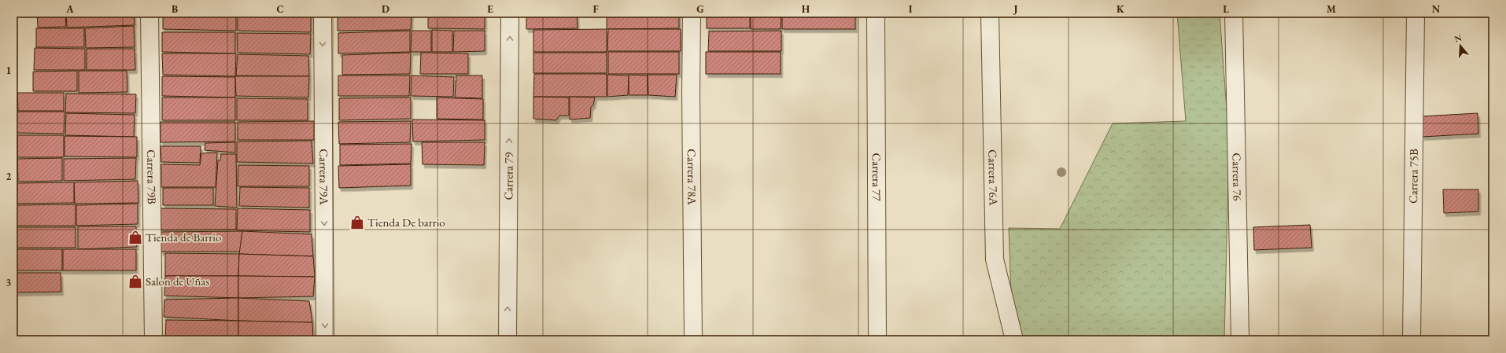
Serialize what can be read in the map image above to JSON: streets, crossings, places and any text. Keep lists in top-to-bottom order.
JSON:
{
  "streets": {
    "street": [
      "Carrera 79B",
      "Carrera 79A",
      "Carrera 79",
      "Carrera 78A",
      "Carrera 77",
      "Carrera 76",
      "Carrera 75B",
      "Carrera 76A"
    ]
  },
  "one_way": ["Carrera 79A", "Carrera 79"],
  "places": {
    "shop": ["Tienda De barrio", "Tienda de Barrio", "Salon de Uñas"]
  },
  "north": "top",
  "grid": {
    "columns": [
      "A",
      "B",
      "C",
      "D",
      "E",
      "F",
      "G",
      "H",
      "I",
      "J",
      "K",
      "L",
      "M",
      "N"
    ],
    "rows": ["1", "2", "3"]
  }
}
